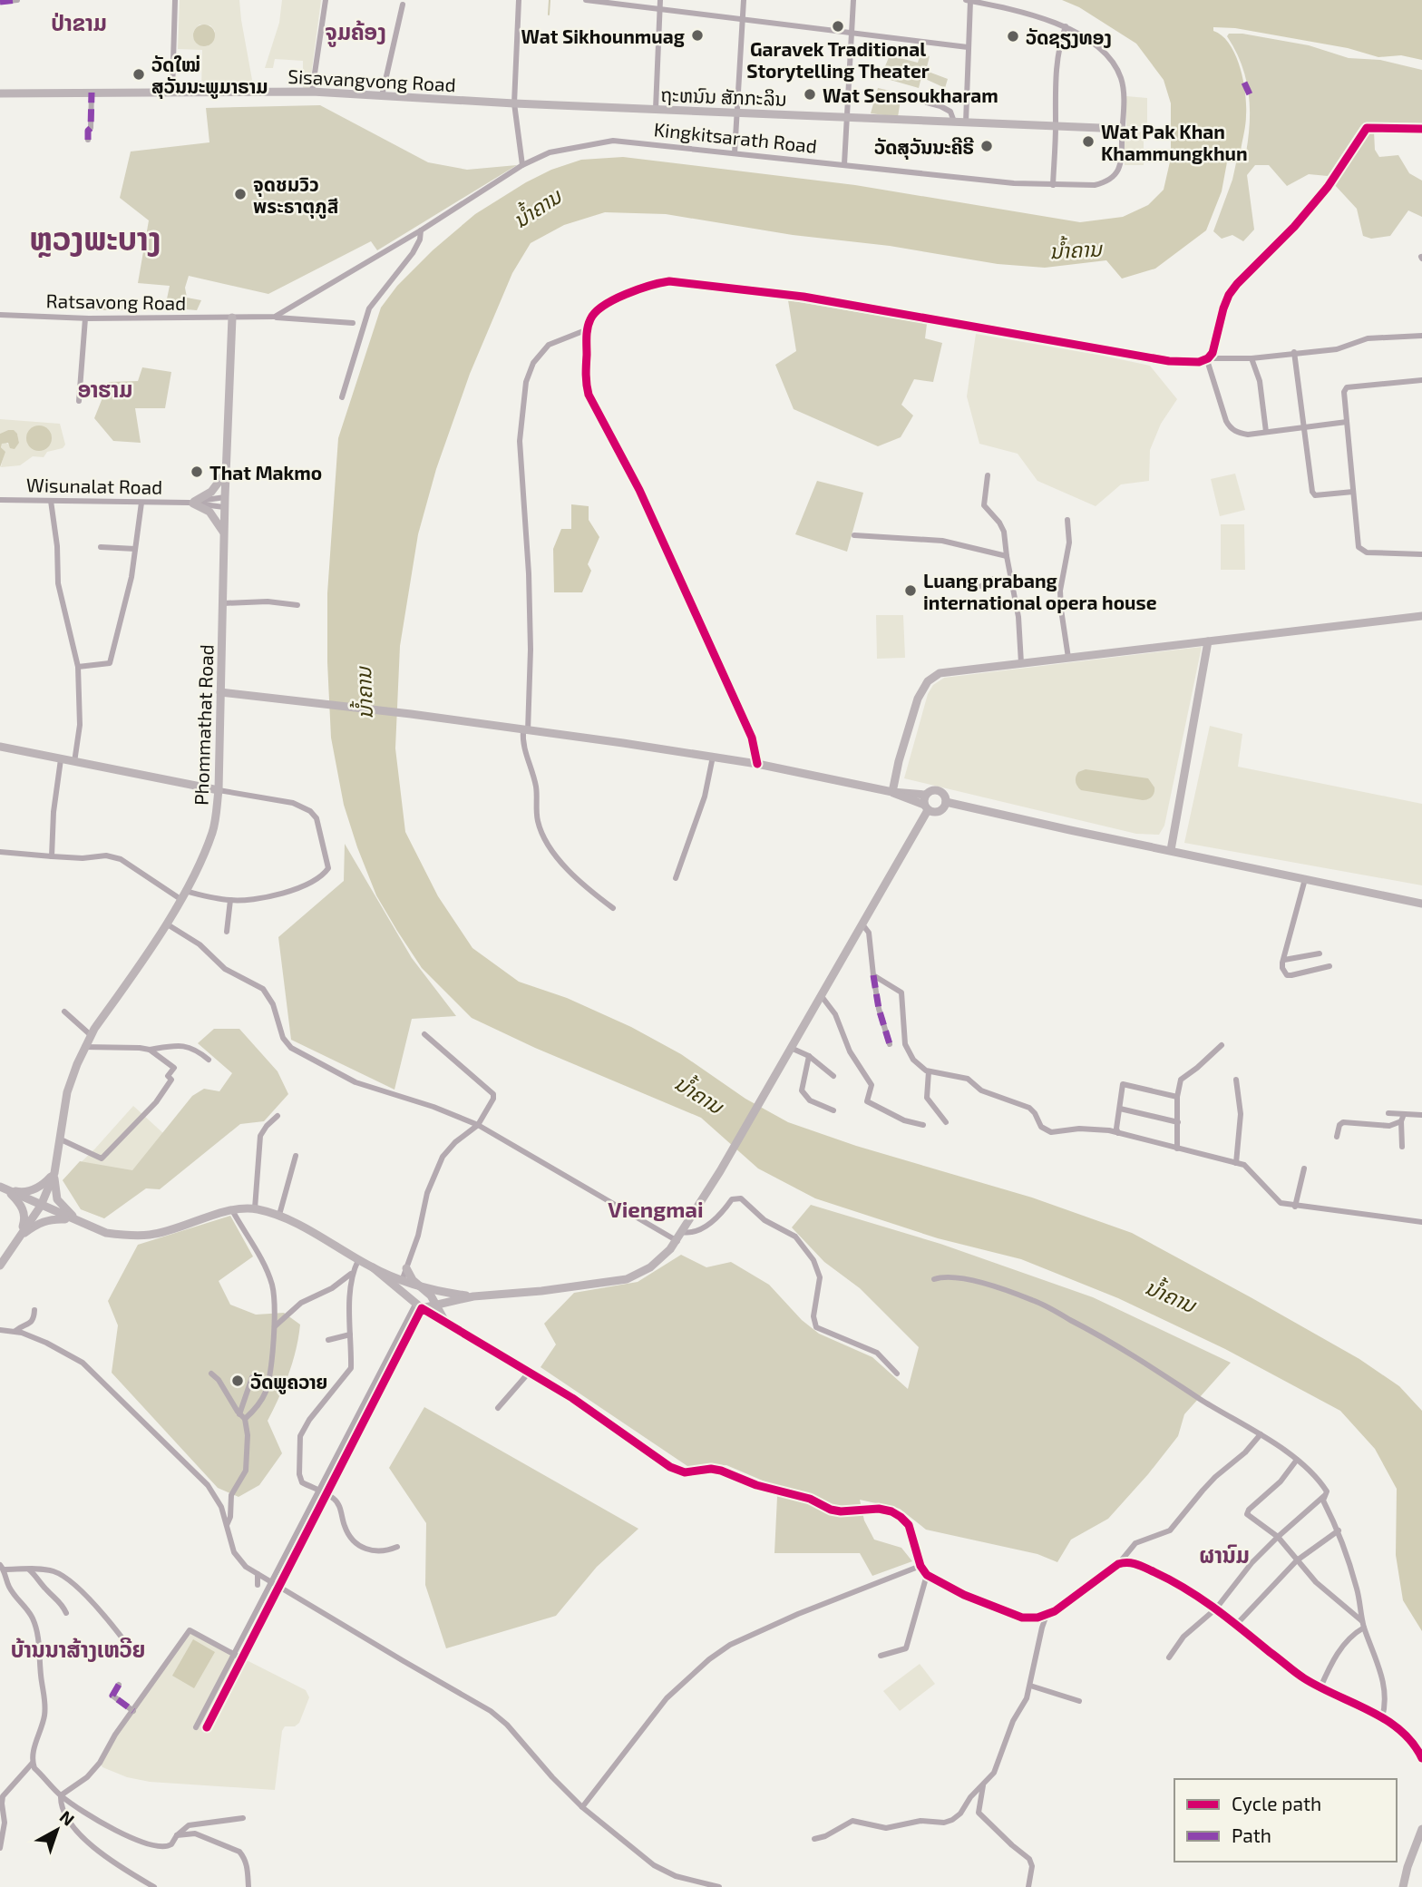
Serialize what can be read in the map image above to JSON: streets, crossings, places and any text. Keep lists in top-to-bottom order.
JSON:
{
  "streets": {
    "street": [
      "Sisavangvong Road",
      "ຖະຫນົນ ສັກກະລິນ",
      "Kingkitsarath Road",
      "Ratsavong Road",
      "Wisunalat Road",
      "Phommathat Road"
    ]
  },
  "crossings": [
    ["Sisavangvong Road", "ຖະຫນົນ ສັກກະລິນ"],
    ["ຖະຫນົນ ສັກກະລິນ", "Kingkitsarath Road"],
    ["Kingkitsarath Road", "Ratsavong Road"],
    ["Ratsavong Road", "Phommathat Road"],
    ["Wisunalat Road", "Phommathat Road"]
  ],
  "districts": [
    "ປ່າຂາມ",
    "ຈູມຄ້ອງ",
    "ຫຼວງພະບາງ",
    "ອາຮາມ",
    "Viengmai",
    "ຜານົມ",
    "ບ້ານນາສ້າງເຫວີຍ"
  ],
  "water": ["ນ້ຳຄານ"],
  "places": [
    "Garavek Traditional Storytelling Theater",
    "Wat Sikhounmuag",
    "ວັດຊຽງທອງ",
    "ວັດໃໝ່ ສຸວັນນະພູມາຣາມ",
    "Wat Sensoukharam",
    "Wat Pak Khan Khammungkhun",
    "ວັດສຸວັນນະຄີຣີ",
    "จุดชมวิว พระธาตุภูสี",
    "That Makmo",
    "Luang prabang international opera house",
    "ວັດພູຄວາຍ"
  ],
  "legend": ["Cycle path", "Path"],
  "north": "top right"
}
